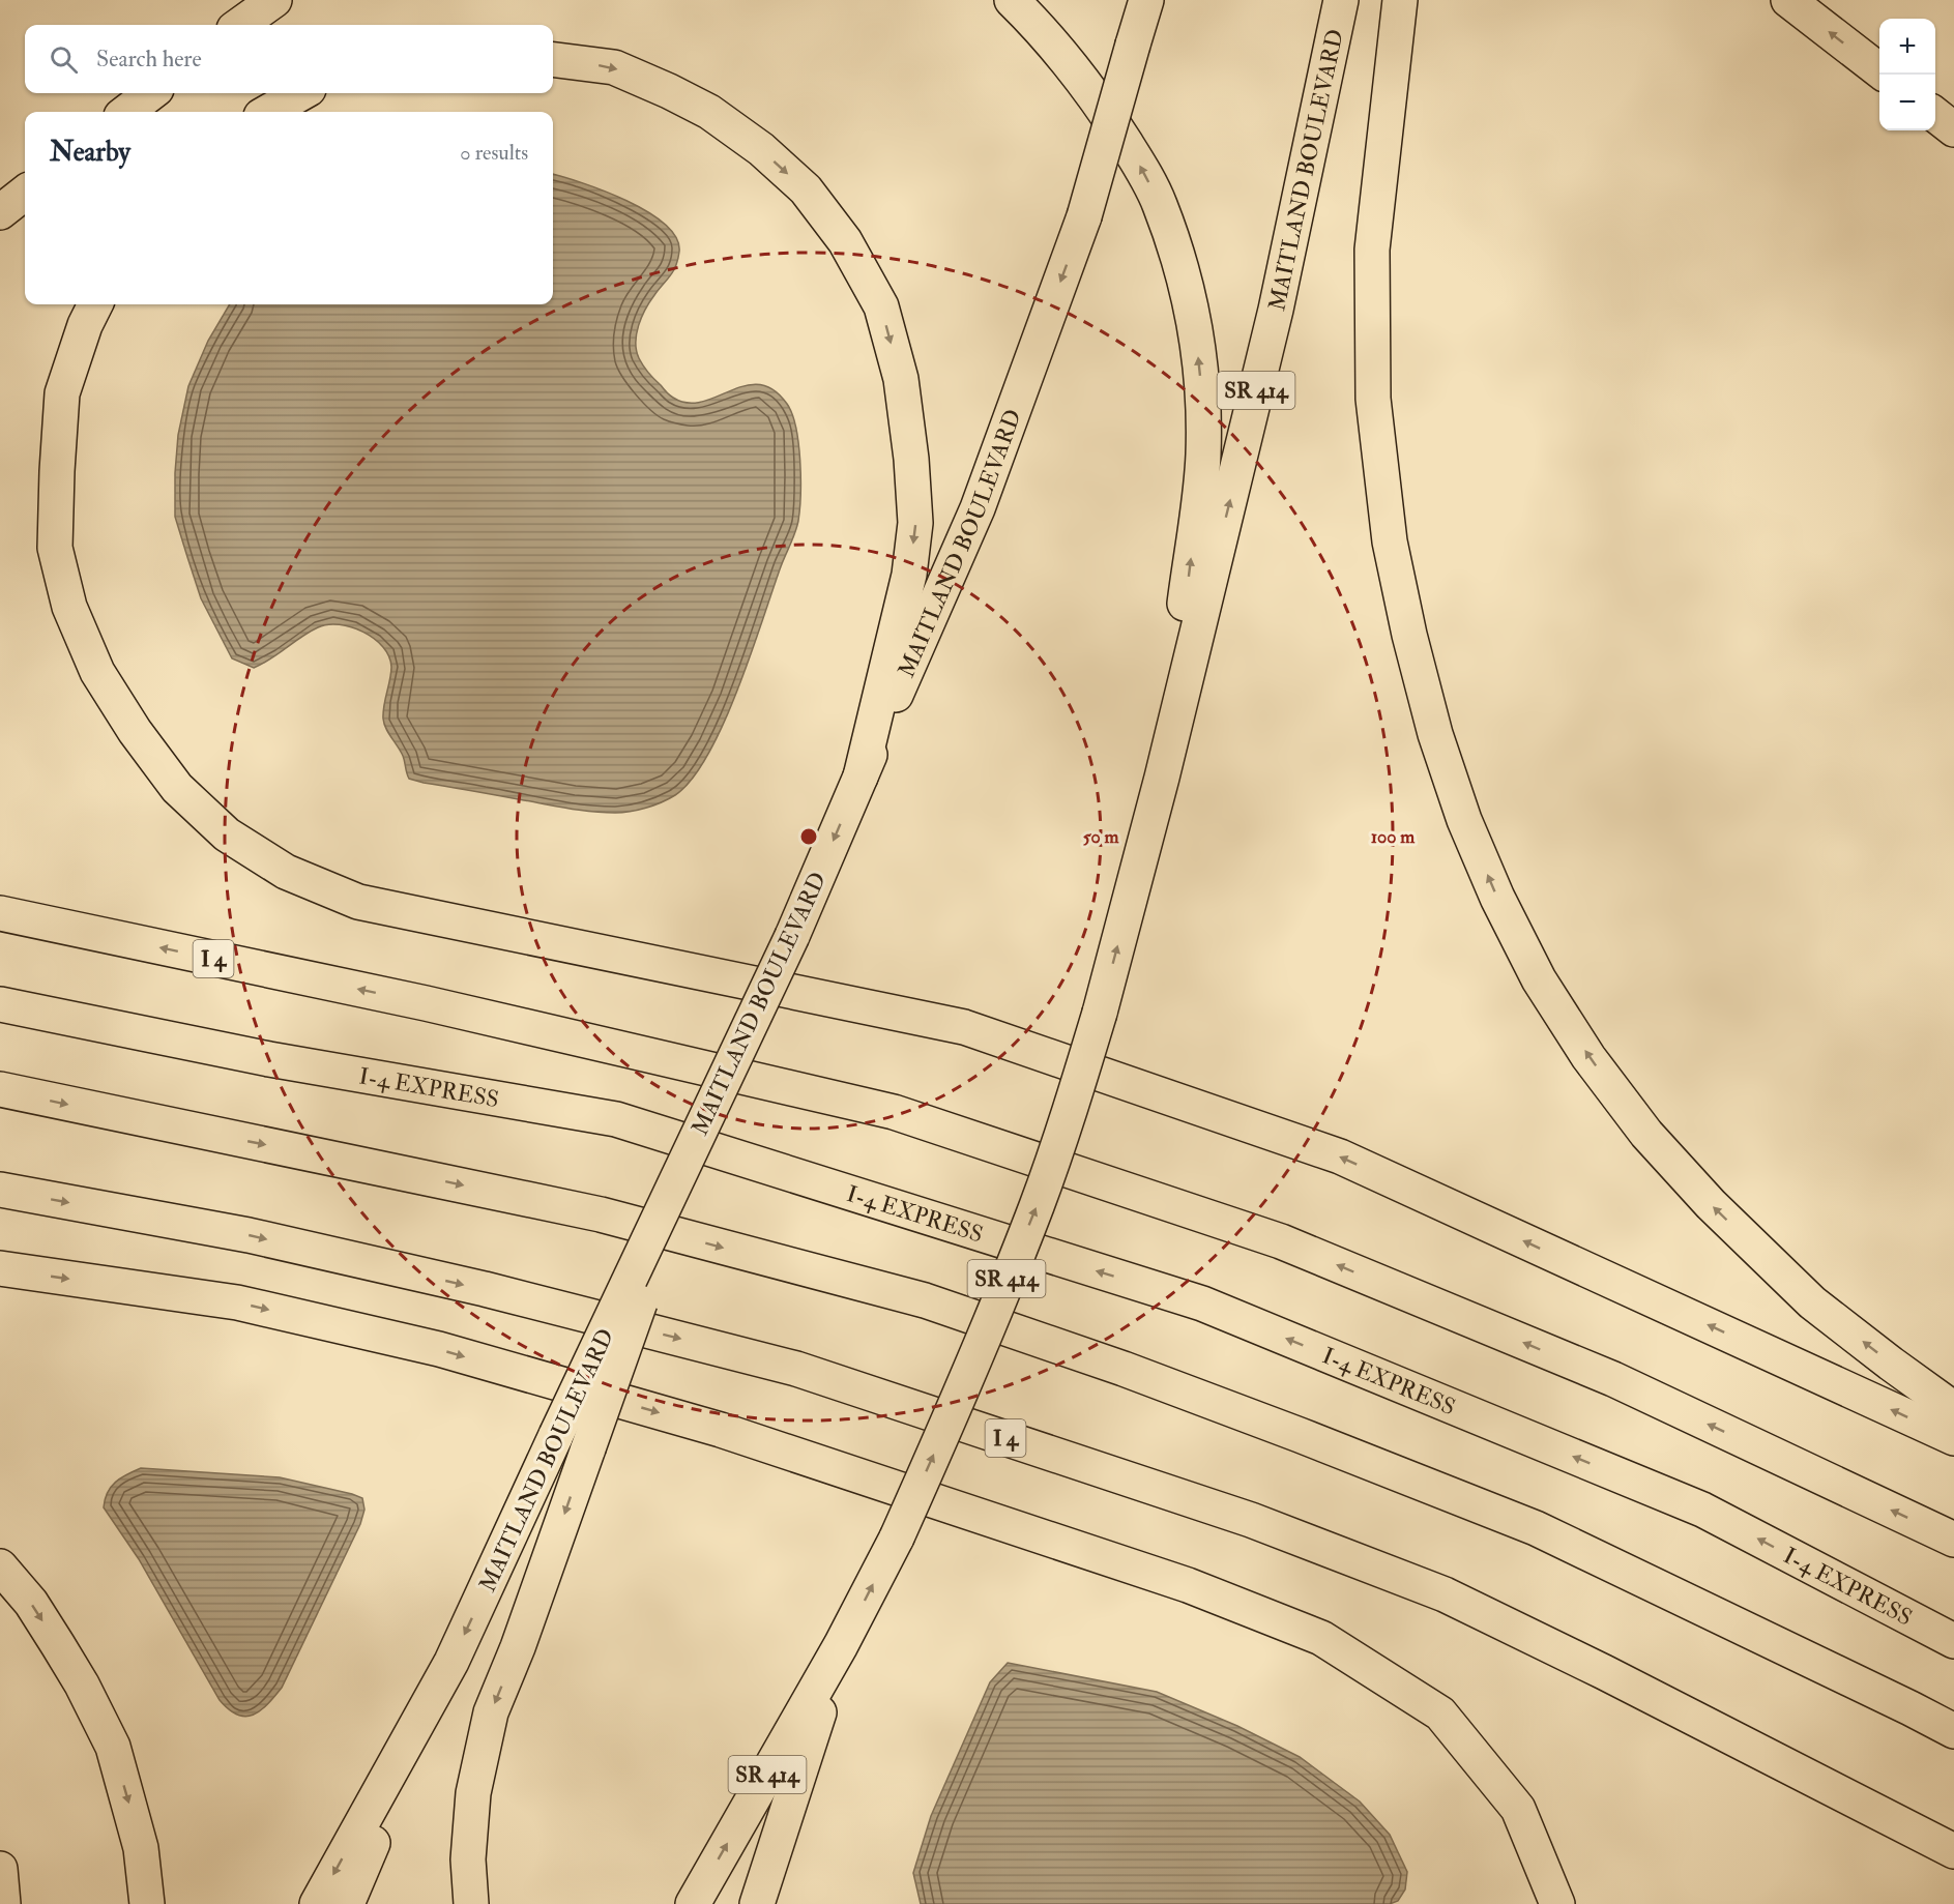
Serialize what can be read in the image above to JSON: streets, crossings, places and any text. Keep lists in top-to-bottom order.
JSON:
{
  "streets": {
    "highway": [
      "MAITLAND BOULEVARD",
      "SR 414",
      "I 4",
      "I-4 EXPRESS"
    ]
  },
  "page": {
    "map_buttons": ["+", "−"],
    "search": "Search here",
    "heading": ["Nearby", "0 results"]
  },
  "rings": ["50 m", "100 m"]
}
